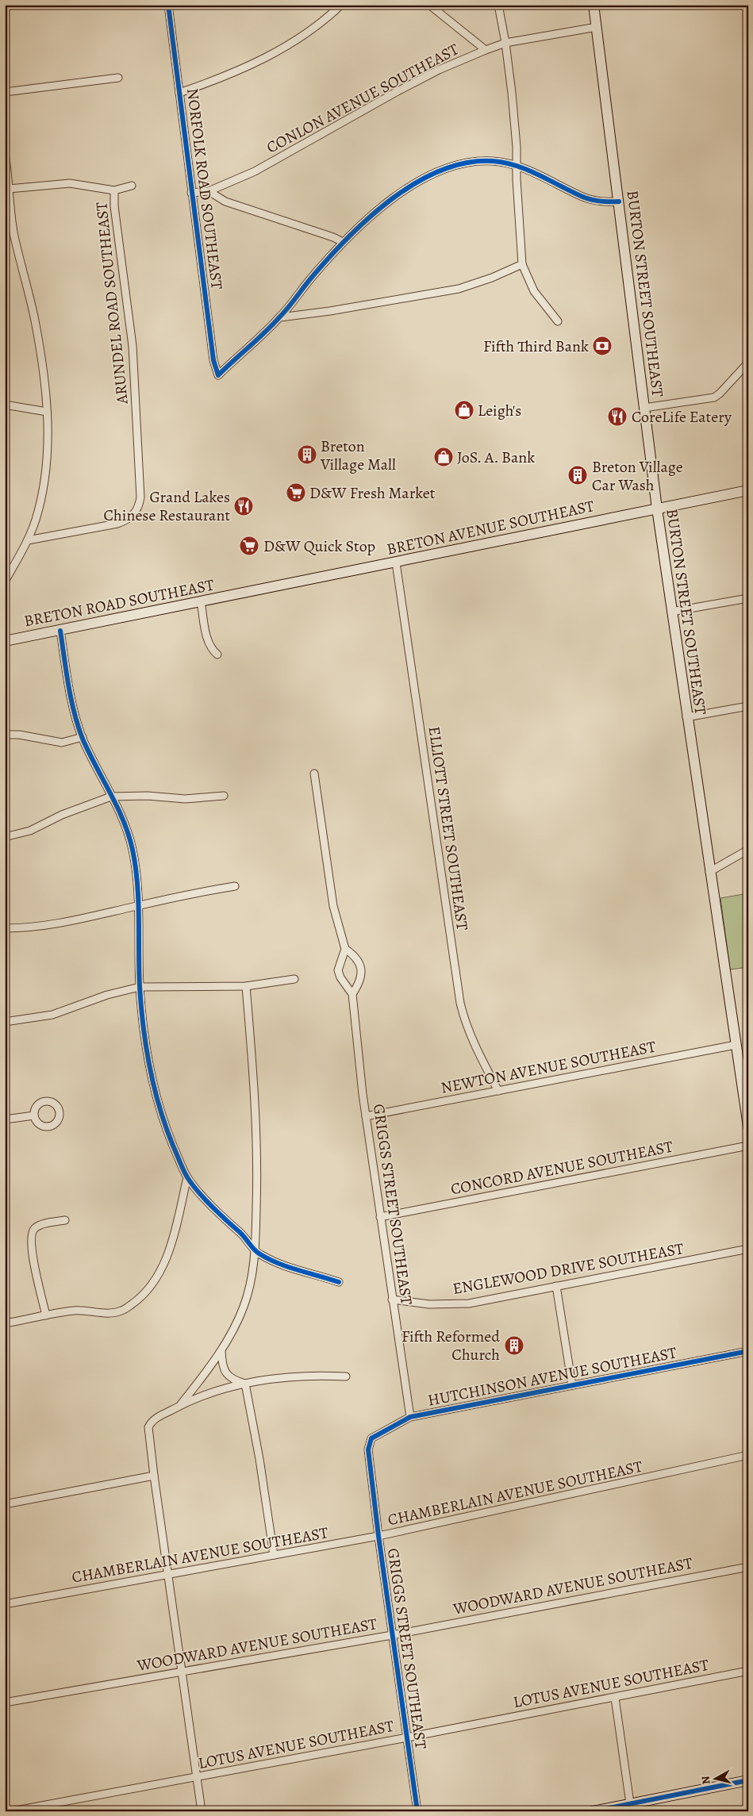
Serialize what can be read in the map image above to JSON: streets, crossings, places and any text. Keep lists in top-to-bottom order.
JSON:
{
  "streets": {
    "main road": ["BURTON STREET SOUTHEAST", "BRETON AVENUE SOUTHEAST", "BRETON ROAD SOUTHEAST"],
    "street": [
      "CONLON AVENUE SOUTHEAST",
      "NORFOLK ROAD SOUTHEAST",
      "ARUNDEL ROAD SOUTHEAST",
      "ELLIOTT STREET SOUTHEAST",
      "NEWTON AVENUE SOUTHEAST",
      "CONCORD AVENUE SOUTHEAST",
      "GRIGGS STREET SOUTHEAST",
      "ENGLEWOOD DRIVE SOUTHEAST",
      "HUTCHINSON AVENUE SOUTHEAST",
      "CHAMBERLAIN AVENUE SOUTHEAST",
      "WOODWARD AVENUE SOUTHEAST",
      "LOTUS AVENUE SOUTHEAST"
    ]
  },
  "crossings": [
    ["CONLON AVENUE SOUTHEAST", "NORFOLK ROAD SOUTHEAST"],
    ["CONLON AVENUE SOUTHEAST", "BURTON STREET SOUTHEAST"],
    ["BURTON STREET SOUTHEAST", "BRETON AVENUE SOUTHEAST"],
    ["BURTON STREET SOUTHEAST", "NEWTON AVENUE SOUTHEAST"],
    ["BRETON AVENUE SOUTHEAST", "BRETON ROAD SOUTHEAST"],
    ["BRETON AVENUE SOUTHEAST", "ELLIOTT STREET SOUTHEAST"],
    ["ELLIOTT STREET SOUTHEAST", "NEWTON AVENUE SOUTHEAST"],
    ["NEWTON AVENUE SOUTHEAST", "GRIGGS STREET SOUTHEAST"],
    ["CONCORD AVENUE SOUTHEAST", "GRIGGS STREET SOUTHEAST"],
    ["GRIGGS STREET SOUTHEAST", "ENGLEWOOD DRIVE SOUTHEAST"],
    ["GRIGGS STREET SOUTHEAST", "HUTCHINSON AVENUE SOUTHEAST"],
    ["GRIGGS STREET SOUTHEAST", "CHAMBERLAIN AVENUE SOUTHEAST"],
    ["GRIGGS STREET SOUTHEAST", "WOODWARD AVENUE SOUTHEAST"],
    ["GRIGGS STREET SOUTHEAST", "LOTUS AVENUE SOUTHEAST"]
  ],
  "places": {
    "bank": ["Fifth Third Bank"],
    "shop": ["Leigh's", "JoS. A. Bank"],
    "restaurant": ["CoreLife Eatery", "Grand Lakes Chinese Restaurant"],
    "building": ["Breton Village Mall", "Breton Village Car Wash", "Fifth Reformed Church"],
    "supermarket": ["D&W Fresh Market", "D&W Quick Stop"]
  },
  "north": "left"
}
